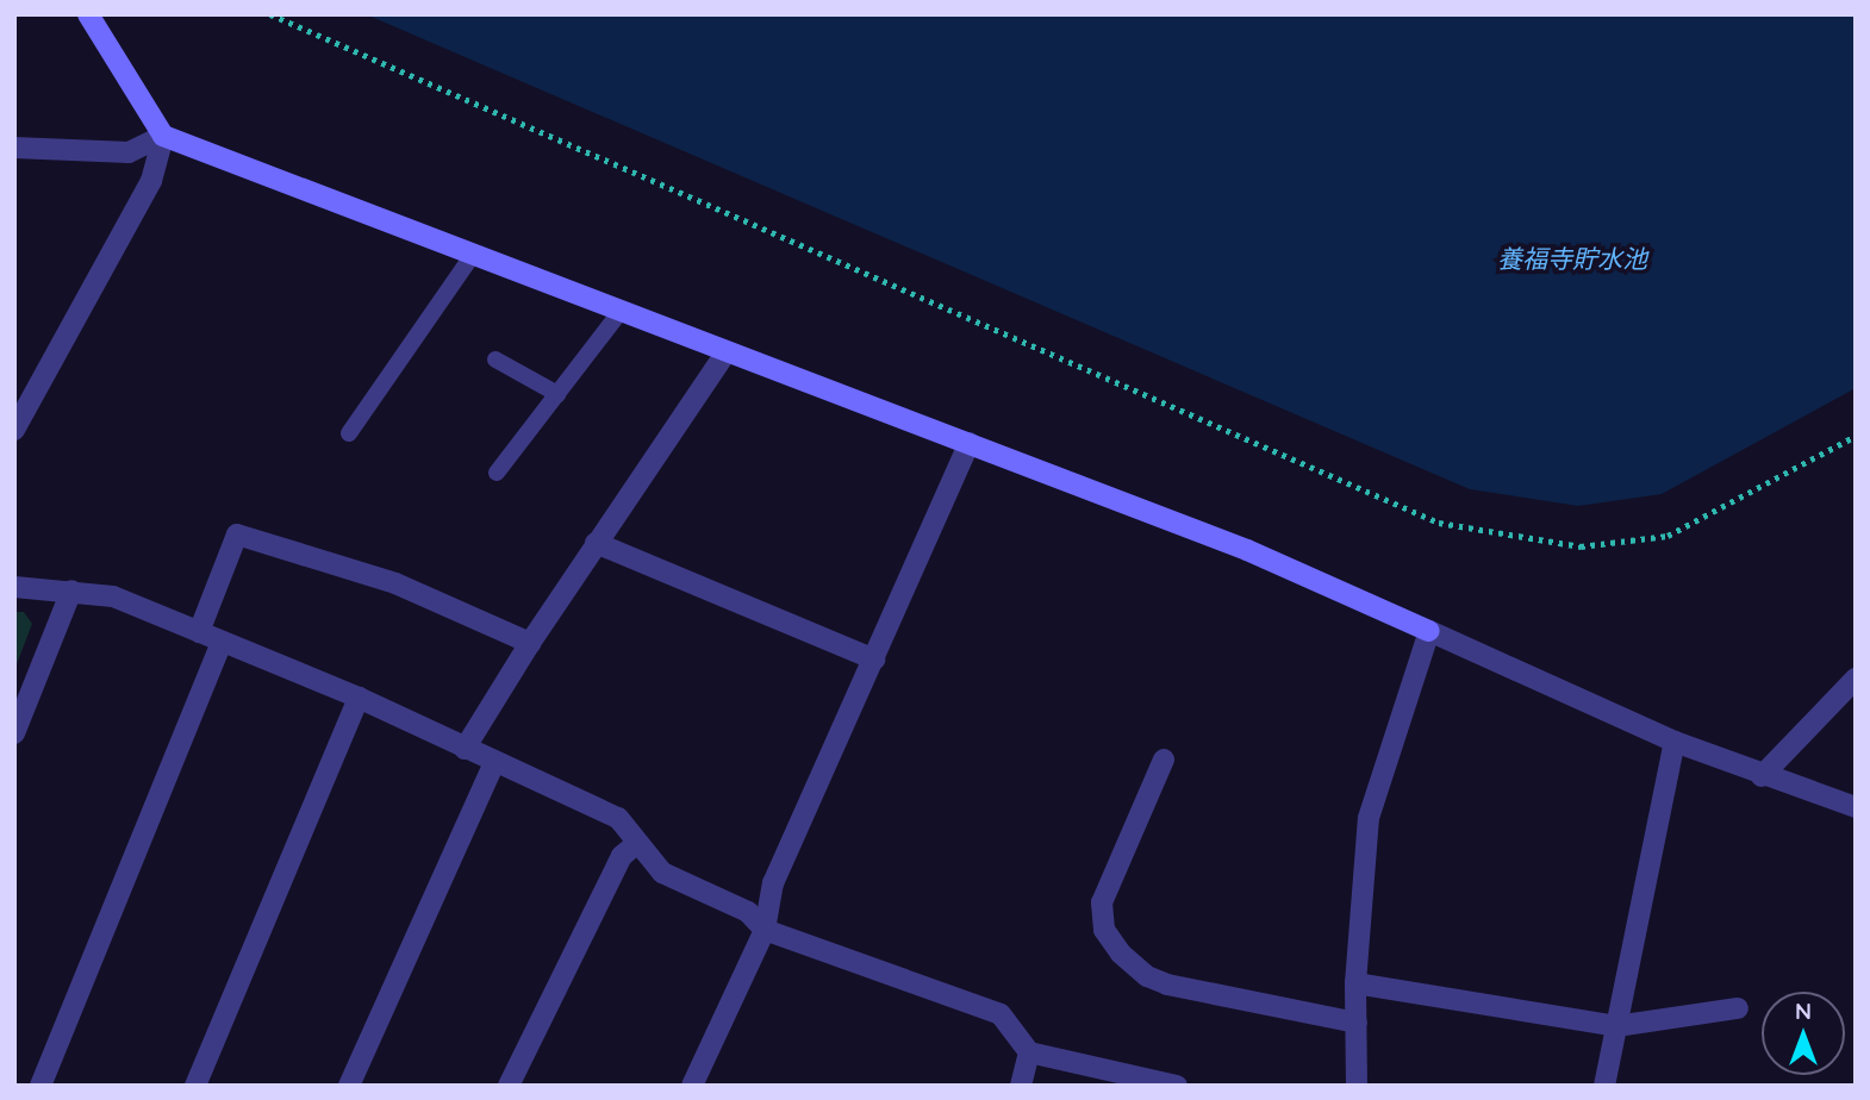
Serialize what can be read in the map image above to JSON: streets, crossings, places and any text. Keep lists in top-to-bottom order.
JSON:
{
  "water": ["養福寺貯水池"],
  "north": "top"
}
